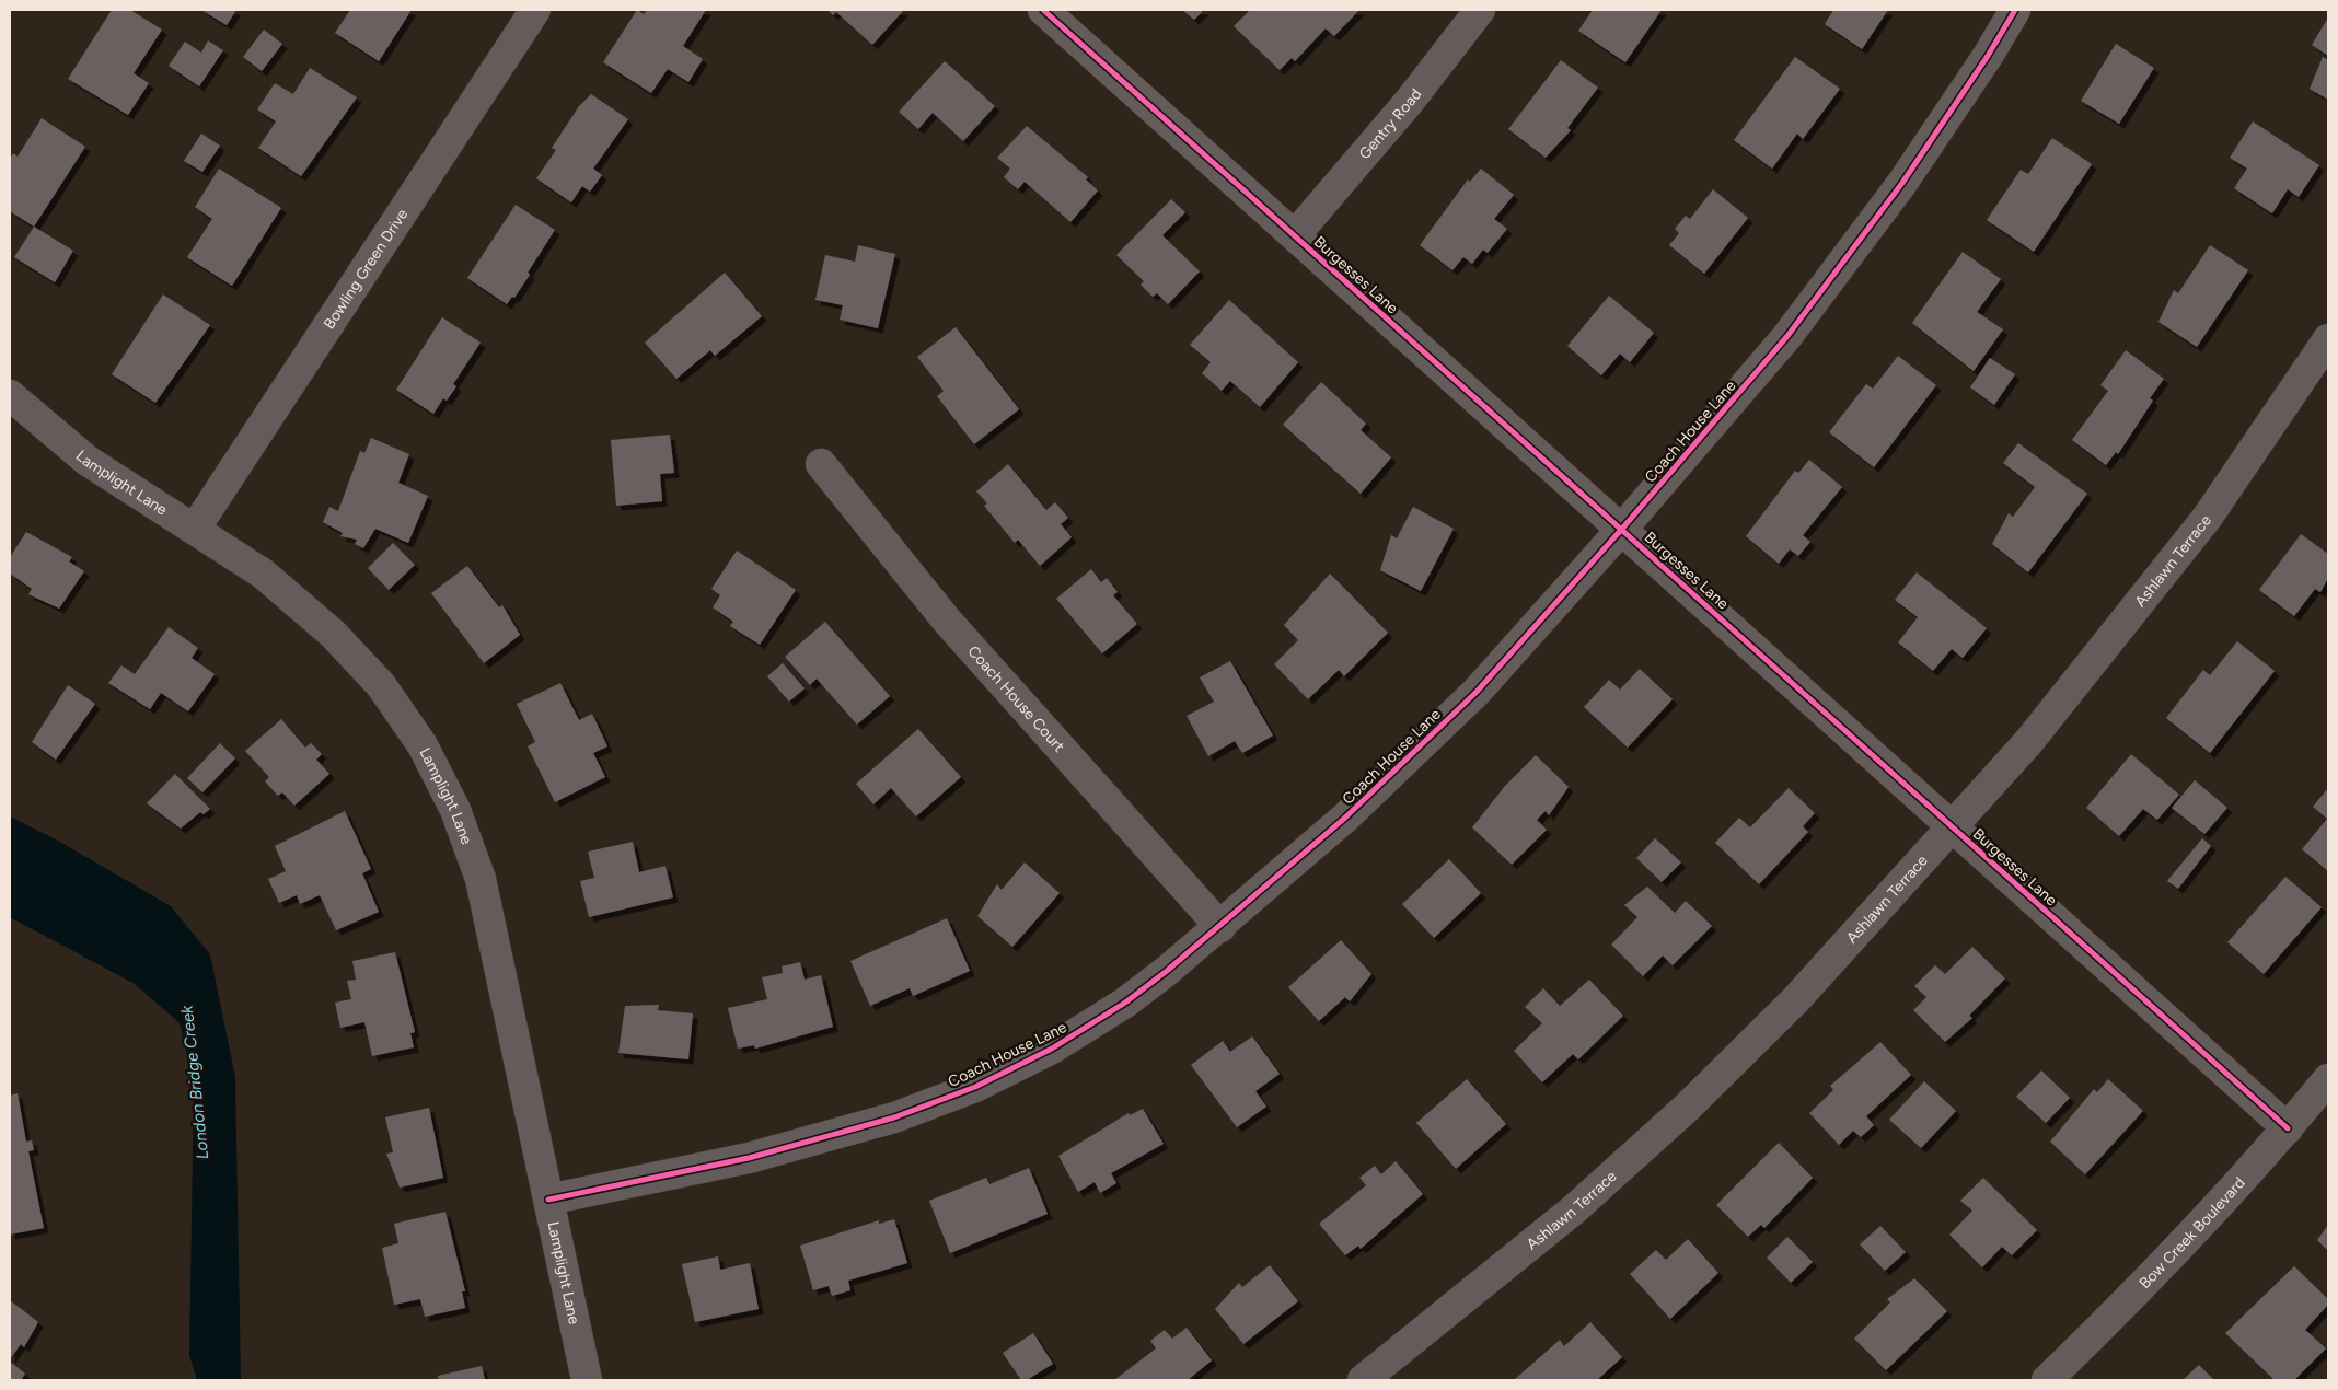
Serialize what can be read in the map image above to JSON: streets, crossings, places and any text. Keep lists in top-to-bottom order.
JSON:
{
  "streets": {
    "street": [
      "Gentry Road",
      "Bowling Green Drive",
      "Burgesses Lane",
      "Coach House Lane",
      "Lamplight Lane",
      "Ashlawn Terrace",
      "Coach House Court",
      "Bow Creek Boulevard"
    ]
  },
  "crossings": [
    ["Gentry Road", "Burgesses Lane"],
    ["Bowling Green Drive", "Lamplight Lane"],
    ["Burgesses Lane", "Coach House Lane"],
    ["Burgesses Lane", "Ashlawn Terrace"],
    ["Burgesses Lane", "Bow Creek Boulevard"],
    ["Coach House Lane", "Lamplight Lane"],
    ["Coach House Lane", "Coach House Court"]
  ],
  "water": ["London Bridge Creek"]
}
